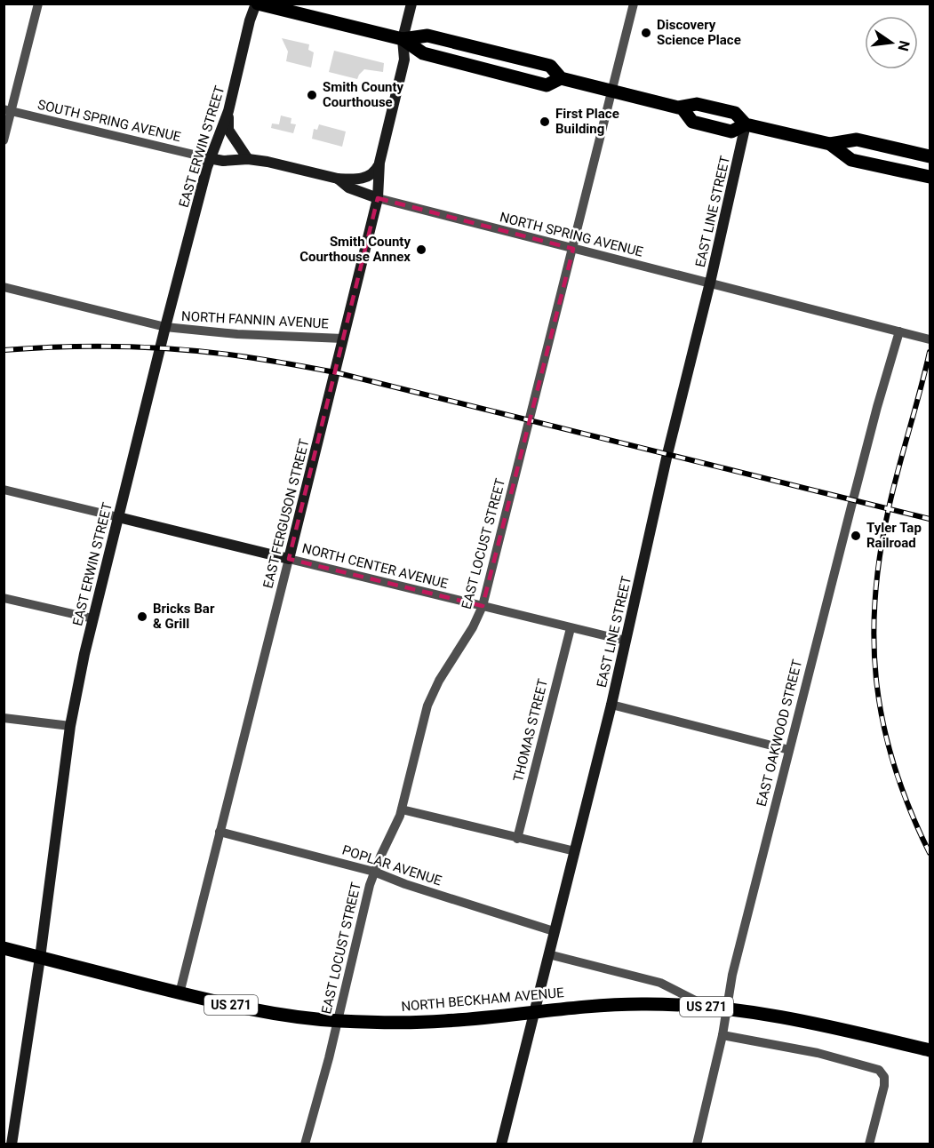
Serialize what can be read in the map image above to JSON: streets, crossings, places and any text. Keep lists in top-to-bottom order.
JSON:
{
  "streets": {
    "main road": [
      "EAST ERWIN STREET",
      "EAST LINE STREET",
      "NORTH SPRING AVENUE",
      "EAST FERGUSON STREET",
      "NORTH CENTER AVENUE",
      "NORTH BECKHAM AVENUE",
      "US 271"
    ],
    "street": [
      "SOUTH SPRING AVENUE",
      "NORTH FANNIN AVENUE",
      "EAST LOCUST STREET",
      "THOMAS STREET",
      "EAST OAKWOOD STREET",
      "POPLAR AVENUE"
    ]
  },
  "crossings": [
    ["SOUTH SPRING AVENUE", "EAST ERWIN STREET"],
    ["SOUTH SPRING AVENUE", "NORTH SPRING AVENUE"],
    ["EAST ERWIN STREET", "NORTH SPRING AVENUE"],
    ["EAST ERWIN STREET", "NORTH FANNIN AVENUE"],
    ["EAST ERWIN STREET", "EAST FERGUSON STREET"],
    ["EAST ERWIN STREET", "NORTH CENTER AVENUE"],
    ["EAST ERWIN STREET", "NORTH BECKHAM AVENUE"],
    ["EAST ERWIN STREET", "US 271"],
    ["EAST LINE STREET", "NORTH SPRING AVENUE"],
    ["EAST LINE STREET", "NORTH CENTER AVENUE"],
    ["EAST LINE STREET", "POPLAR AVENUE"],
    ["EAST LINE STREET", "NORTH BECKHAM AVENUE"],
    ["NORTH SPRING AVENUE", "EAST FERGUSON STREET"],
    ["NORTH SPRING AVENUE", "EAST LOCUST STREET"],
    ["NORTH SPRING AVENUE", "EAST OAKWOOD STREET"],
    ["NORTH FANNIN AVENUE", "EAST FERGUSON STREET"],
    ["EAST FERGUSON STREET", "NORTH CENTER AVENUE"],
    ["EAST FERGUSON STREET", "POPLAR AVENUE"],
    ["EAST FERGUSON STREET", "NORTH BECKHAM AVENUE"],
    ["EAST LOCUST STREET", "NORTH CENTER AVENUE"],
    ["EAST LOCUST STREET", "POPLAR AVENUE"],
    ["EAST LOCUST STREET", "NORTH BECKHAM AVENUE"],
    ["NORTH CENTER AVENUE", "THOMAS STREET"],
    ["EAST OAKWOOD STREET", "NORTH BECKHAM AVENUE"],
    ["NORTH BECKHAM AVENUE", "US 271"]
  ],
  "places": [
    "Discovery Science Place",
    "Smith County Courthouse",
    "First Place Building",
    "Smith County Courthouse Annex",
    "Tyler Tap Railroad",
    "Bricks Bar & Grill"
  ],
  "north": "right"
}
